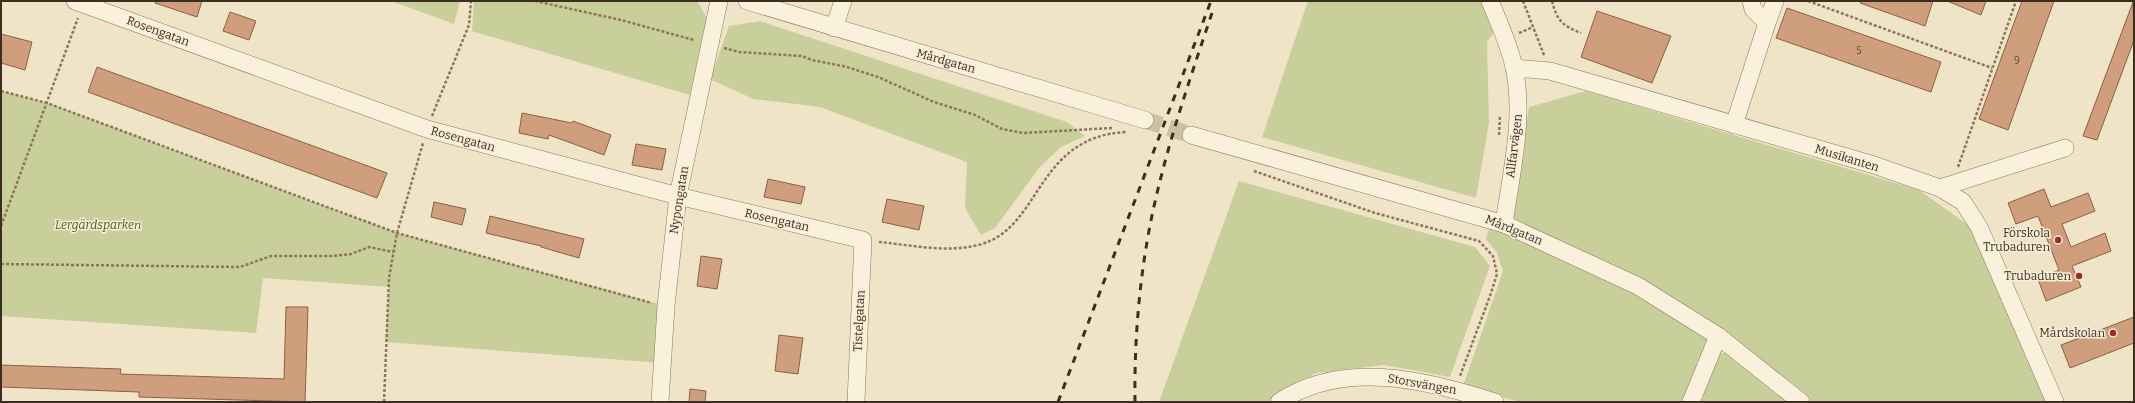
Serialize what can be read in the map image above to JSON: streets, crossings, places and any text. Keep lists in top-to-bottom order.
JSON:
{
  "streets": {
    "street": [
      "Rosengatan",
      "Mårdgatan",
      "Allfarvägen",
      "Musikanten",
      "Nypongatan",
      "Tistelgatan",
      "Storsvängen"
    ]
  },
  "crossings": [
    ["Rosengatan", "Nypongatan"],
    ["Rosengatan", "Tistelgatan"],
    ["Mårdgatan", "Allfarvägen"],
    ["Allfarvägen", "Musikanten"]
  ],
  "parks": ["Lergärdsparken"],
  "places": ["Förskola Trubaduren", "Trubaduren", "Mårdskolan"],
  "house_numbers": ["5", "9"]
}
